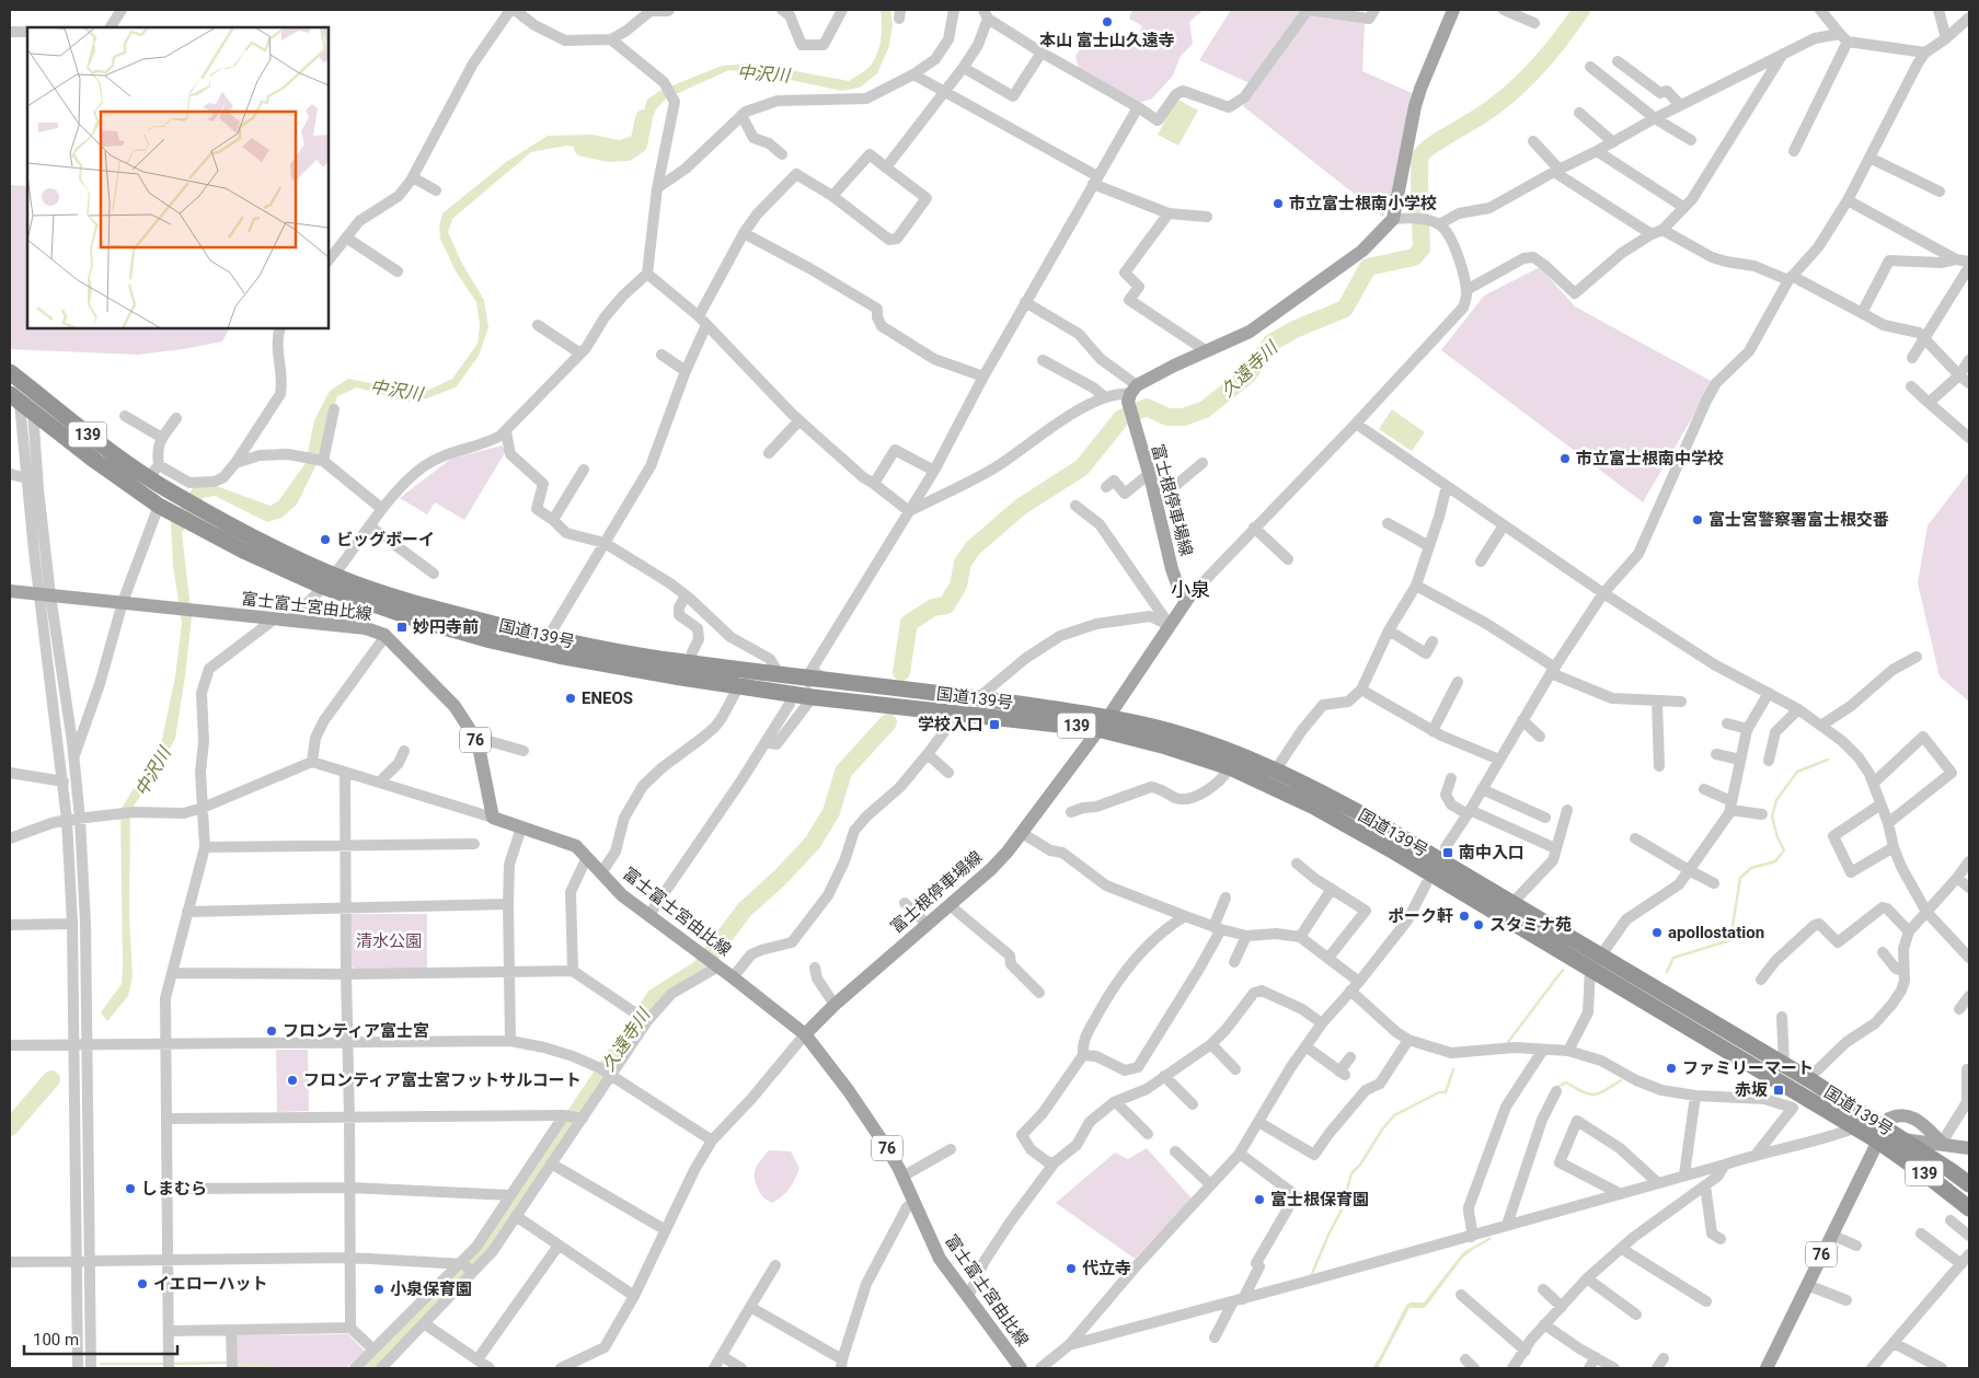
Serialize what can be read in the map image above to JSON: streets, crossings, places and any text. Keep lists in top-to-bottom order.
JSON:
{
  "streets": {
    "highway": ["139", "国道139号"],
    "main road": ["富士根停車場線", "富士富士宮由比線", "76"]
  },
  "crossings": [
    ["139", "国道139号"],
    ["139", "76"],
    ["富士根停車場線", "富士富士宮由比線"],
    ["富士根停車場線", "国道139号"],
    ["国道139号", "76"]
  ],
  "districts": ["小泉"],
  "water": ["中沢川", "久遠寺川"],
  "parks": ["清水公園"],
  "places": {
    "other": [
      "本山 富士山久遠寺",
      "市立富士根南小学校",
      "市立富士根南中学校",
      "富士宮警察署富士根交番",
      "ビッグボーイ",
      "ENEOS",
      "ポーク軒",
      "スタミナ苑",
      "apollostation",
      "フロンティア富士宮",
      "ファミリーマート",
      "フロンティア富士宮フットサルコート",
      "しまむら",
      "富士根保育園",
      "代立寺",
      "イエローハット",
      "小泉保育園"
    ],
    "transit": [
      "妙円寺前",
      "学校入口",
      "南中入口",
      "赤坂"
    ]
  },
  "scale_bar": "100 m"
}
